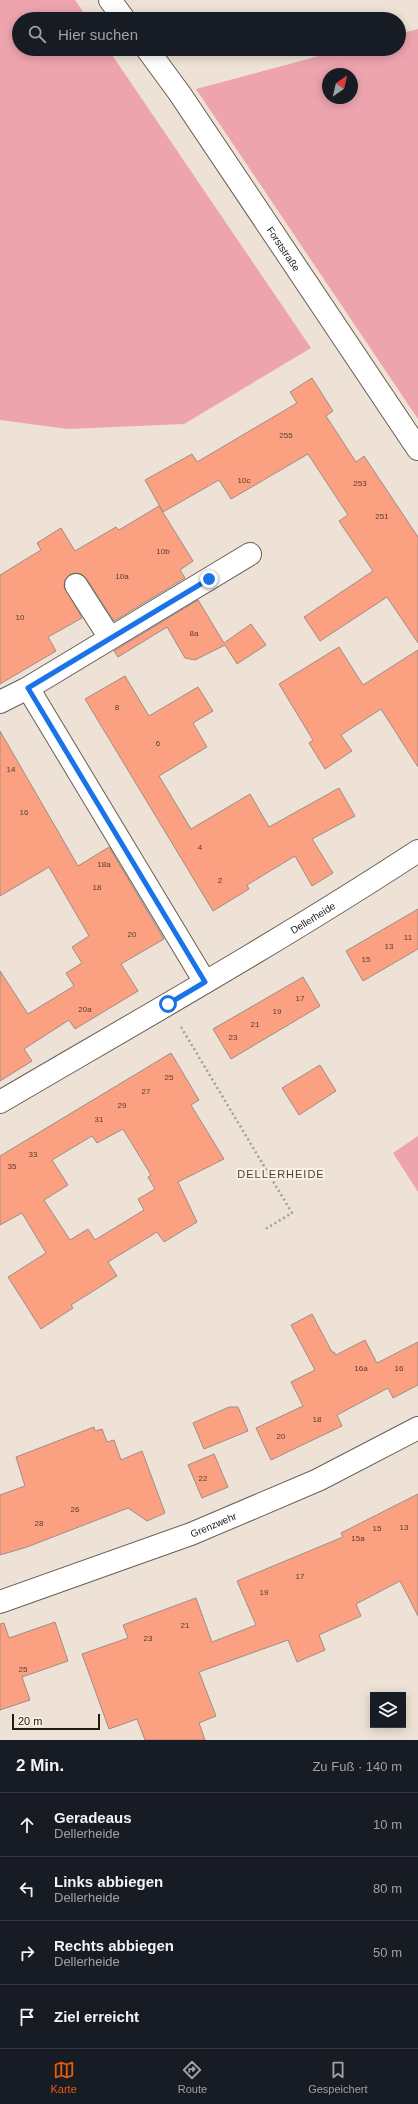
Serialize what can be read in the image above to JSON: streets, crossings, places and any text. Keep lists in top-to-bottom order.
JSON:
{
  "streets": {
    "street": ["Forststraße", "Dellerheide", "Grenzwehr"]
  },
  "districts": ["DELLERHEIDE"],
  "house_numbers": [
    "255",
    "10c",
    "253",
    "251",
    "10b",
    "10a",
    "10",
    "8a",
    "8",
    "6",
    "14",
    "16",
    "4",
    "18a",
    "2",
    "18",
    "20",
    "11",
    "13",
    "15",
    "17",
    "20a",
    "19",
    "21",
    "23",
    "25",
    "27",
    "29",
    "31",
    "33",
    "35",
    "16a",
    "16",
    "18",
    "20",
    "22",
    "26",
    "28",
    "13",
    "15",
    "15a",
    "17",
    "19",
    "21",
    "23",
    "25"
  ],
  "scale_bar": "20 m",
  "north": "top right",
  "page": {
    "search": "Hier suchen",
    "scale": "20 m",
    "heading": ["2 Min.", "Zu Fuß · 140 m"],
    "list": [
      ["Geradeaus", "Dellerheide", "10 m"],
      ["Links abbiegen", "Dellerheide", "80 m"],
      ["Rechts abbiegen", "Dellerheide", "50 m"],
      "Ziel erreicht"
    ],
    "nav": ["Karte", "Route", "Gespeichert"]
  }
}
